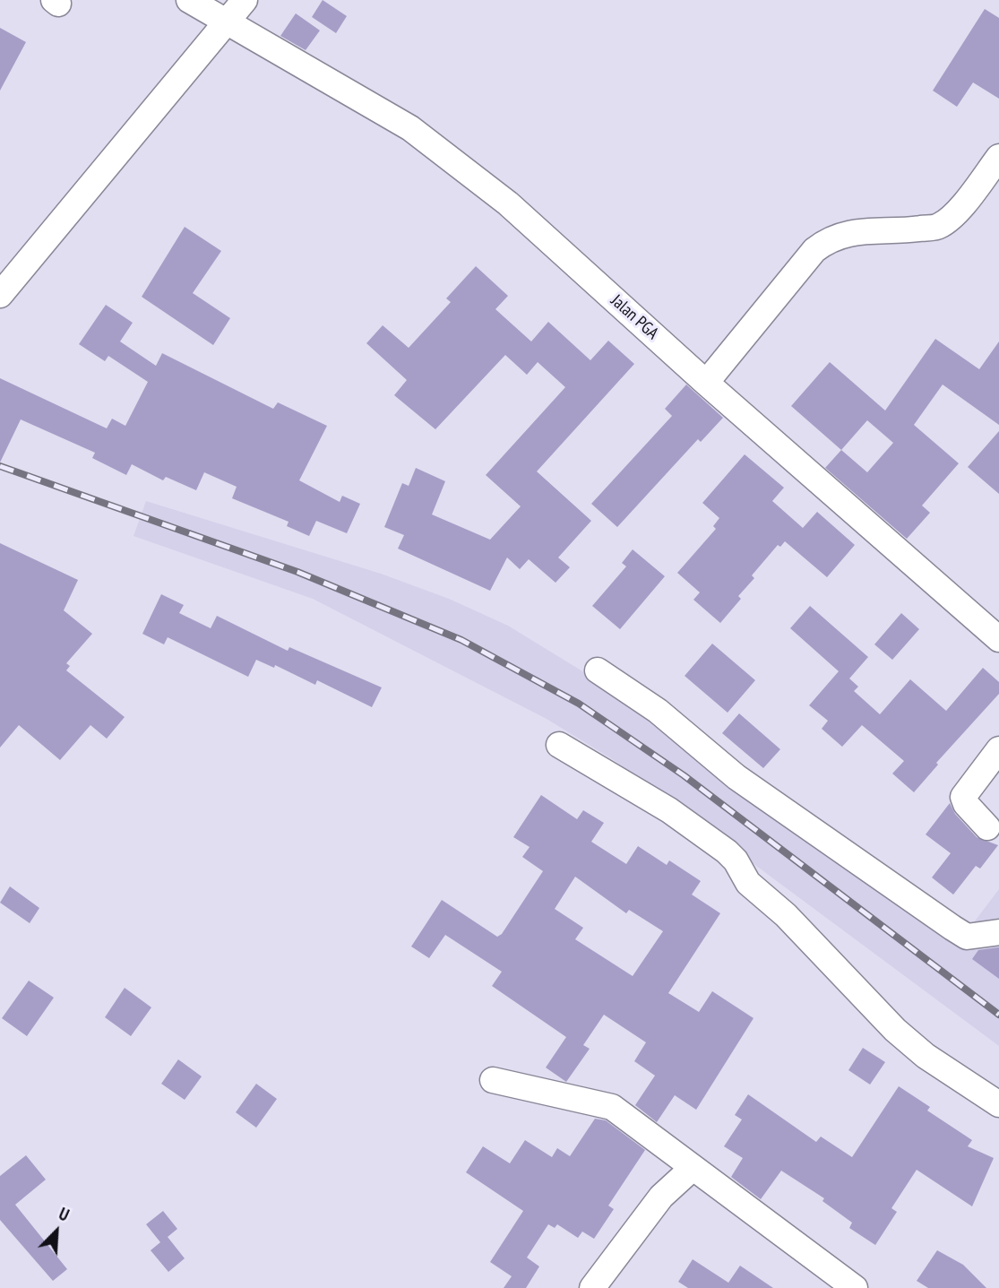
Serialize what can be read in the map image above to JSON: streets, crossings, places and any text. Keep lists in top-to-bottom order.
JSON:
{
  "streets": {
    "street": ["Jalan PGA"]
  },
  "north": "top right"
}
